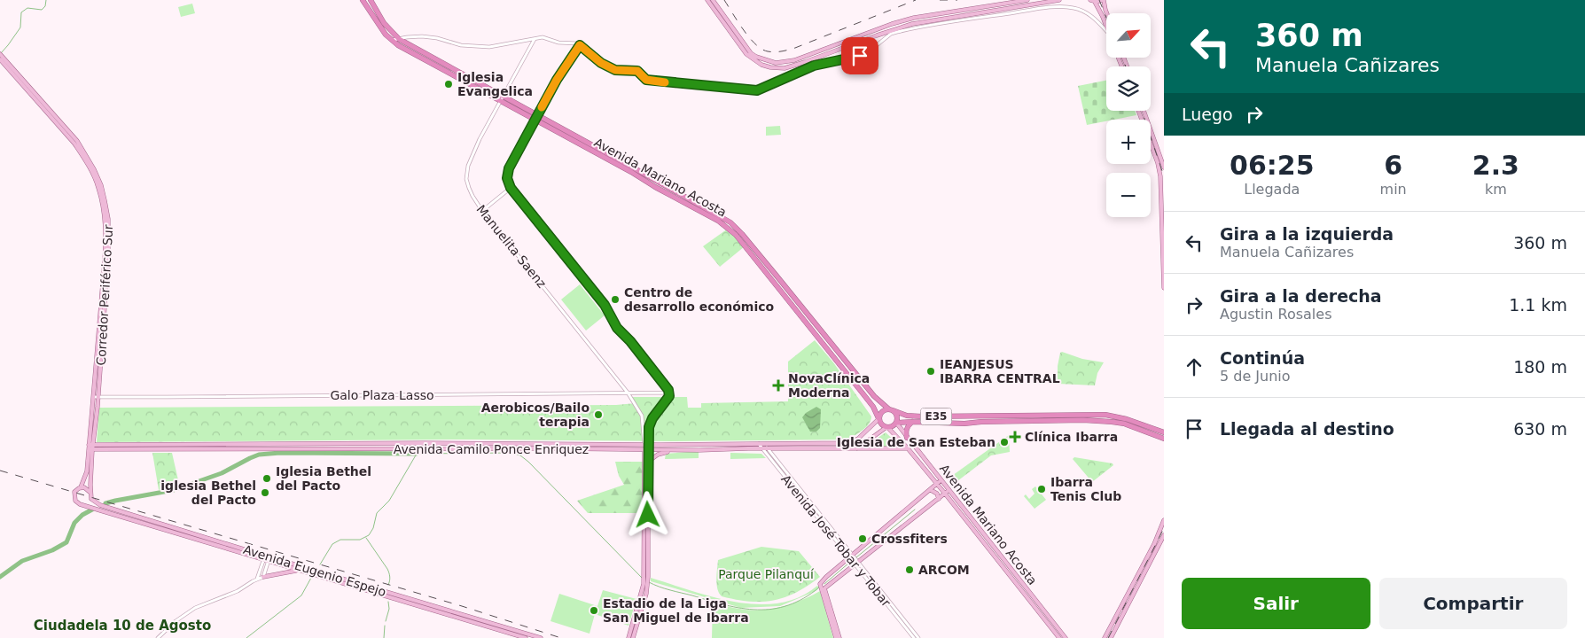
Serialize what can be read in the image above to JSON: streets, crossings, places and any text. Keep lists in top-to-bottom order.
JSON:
{
  "streets": {
    "highway": ["Avenida Mariano Acosta", "E35"],
    "main road": ["Corredor Periférico Sur", "Avenida Camilo Ponce Enriquez", "Avenida Eugenio Espejo"],
    "street": ["Manuelita Saenz", "Galo Plaza Lasso", "Avenida José Tobar y Tobar"]
  },
  "crossings": [
    ["Avenida Mariano Acosta", "Manuelita Saenz"],
    ["Avenida Mariano Acosta", "E35"],
    ["Avenida Mariano Acosta", "Avenida Camilo Ponce Enriquez"],
    ["Manuelita Saenz", "Galo Plaza Lasso"],
    ["Manuelita Saenz", "Avenida Camilo Ponce Enriquez"],
    ["Corredor Periférico Sur", "Galo Plaza Lasso"],
    ["Corredor Periférico Sur", "Avenida Camilo Ponce Enriquez"],
    ["Corredor Periférico Sur", "Avenida Eugenio Espejo"],
    ["E35", "Avenida Camilo Ponce Enriquez"],
    ["Avenida Camilo Ponce Enriquez", "Avenida José Tobar y Tobar"]
  ],
  "districts": ["Ciudadela 10 de Agosto"],
  "parks": ["Parque Pilanquí"],
  "places": {
    "other": [
      "Iglesia Evangelica",
      "Centro de desarrollo económico",
      "IEANJESUS IBARRA CENTRAL",
      "Aerobicos/Bailo terapia",
      "Iglesia de San Esteban",
      "Iglesia Bethel del Pacto",
      "Ibarra Tenis Club",
      "iglesia Bethel del Pacto",
      "Crossfiters",
      "ARCOM",
      "Estadio de la Liga San Miguel de Ibarra"
    ],
    "health": ["NovaClínica Moderna", "Clínica Ibarra"]
  },
  "north": "top right",
  "page": {
    "turn": ["360 m", "Manuela Cañizares"],
    "map_buttons": ["+", "−"],
    "then": "Luego",
    "eta": [
      "06:25",
      "Llegada",
      "6",
      "min",
      "2.3",
      "km"
    ],
    "list": [
      {
        "name": "Gira a la izquierda",
        "note": "Manuela Cañizares",
        "value": "360 m"
      },
      {
        "name": "Gira a la derecha",
        "note": "Agustin Rosales",
        "value": "1.1 km"
      },
      {
        "name": "Continúa",
        "note": "5 de Junio",
        "value": "180 m"
      },
      {
        "name": "Llegada al destino",
        "value": "630 m"
      }
    ],
    "buttons": ["Salir", "Compartir"]
  }
}
